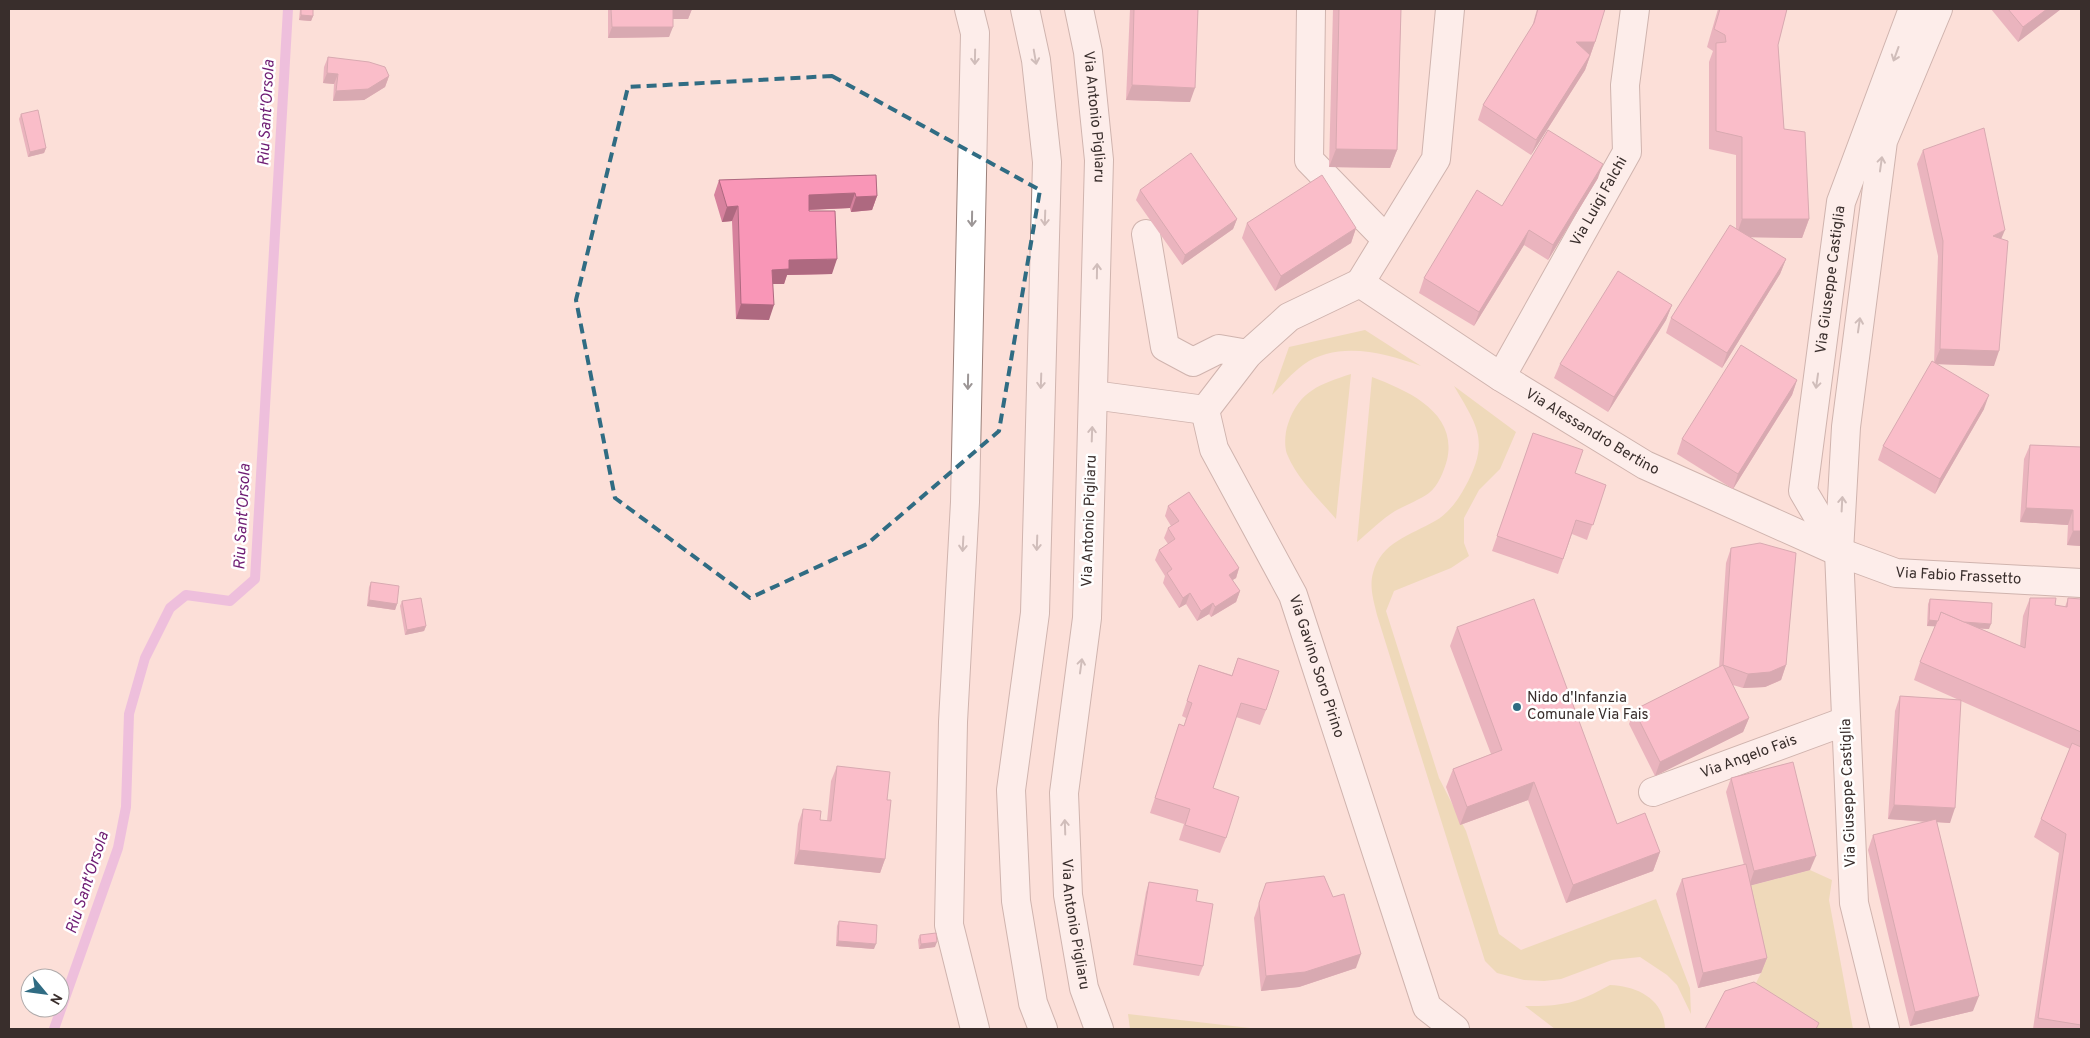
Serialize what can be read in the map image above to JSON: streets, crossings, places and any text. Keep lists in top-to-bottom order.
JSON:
{
  "streets": {
    "street": [
      "Via Antonio Pigliaru",
      "Via Luigi Falchi",
      "Via Giuseppe Castiglia",
      "Via Alessandro Bertino",
      "Via Fabio Frassetto",
      "Via Gavino Soro Pirino",
      "Via Angelo Fais"
    ]
  },
  "crossings": [
    ["Via Luigi Falchi", "Via Alessandro Bertino"],
    ["Via Giuseppe Castiglia", "Via Alessandro Bertino"],
    ["Via Giuseppe Castiglia", "Via Fabio Frassetto"],
    ["Via Giuseppe Castiglia", "Via Angelo Fais"],
    ["Via Alessandro Bertino", "Via Fabio Frassetto"]
  ],
  "water": ["Riu Sant'Orsola"],
  "places": ["Nido d'Infanzia Comunale Via Fais"],
  "north": "bottom right"
}
